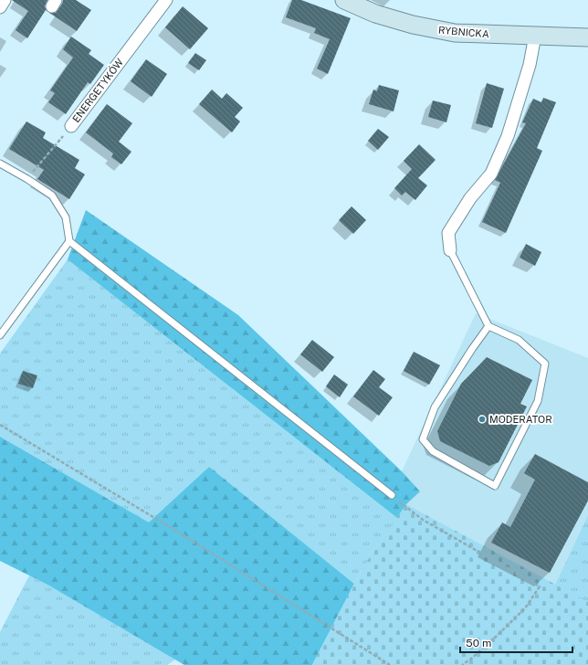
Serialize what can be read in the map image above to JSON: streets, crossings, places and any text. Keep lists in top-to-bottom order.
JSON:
{
  "streets": {
    "street": ["RYBNICKA", "ENERGETYKÓW"]
  },
  "places": ["MODERATOR"],
  "scale_bar": "50 m"
}
